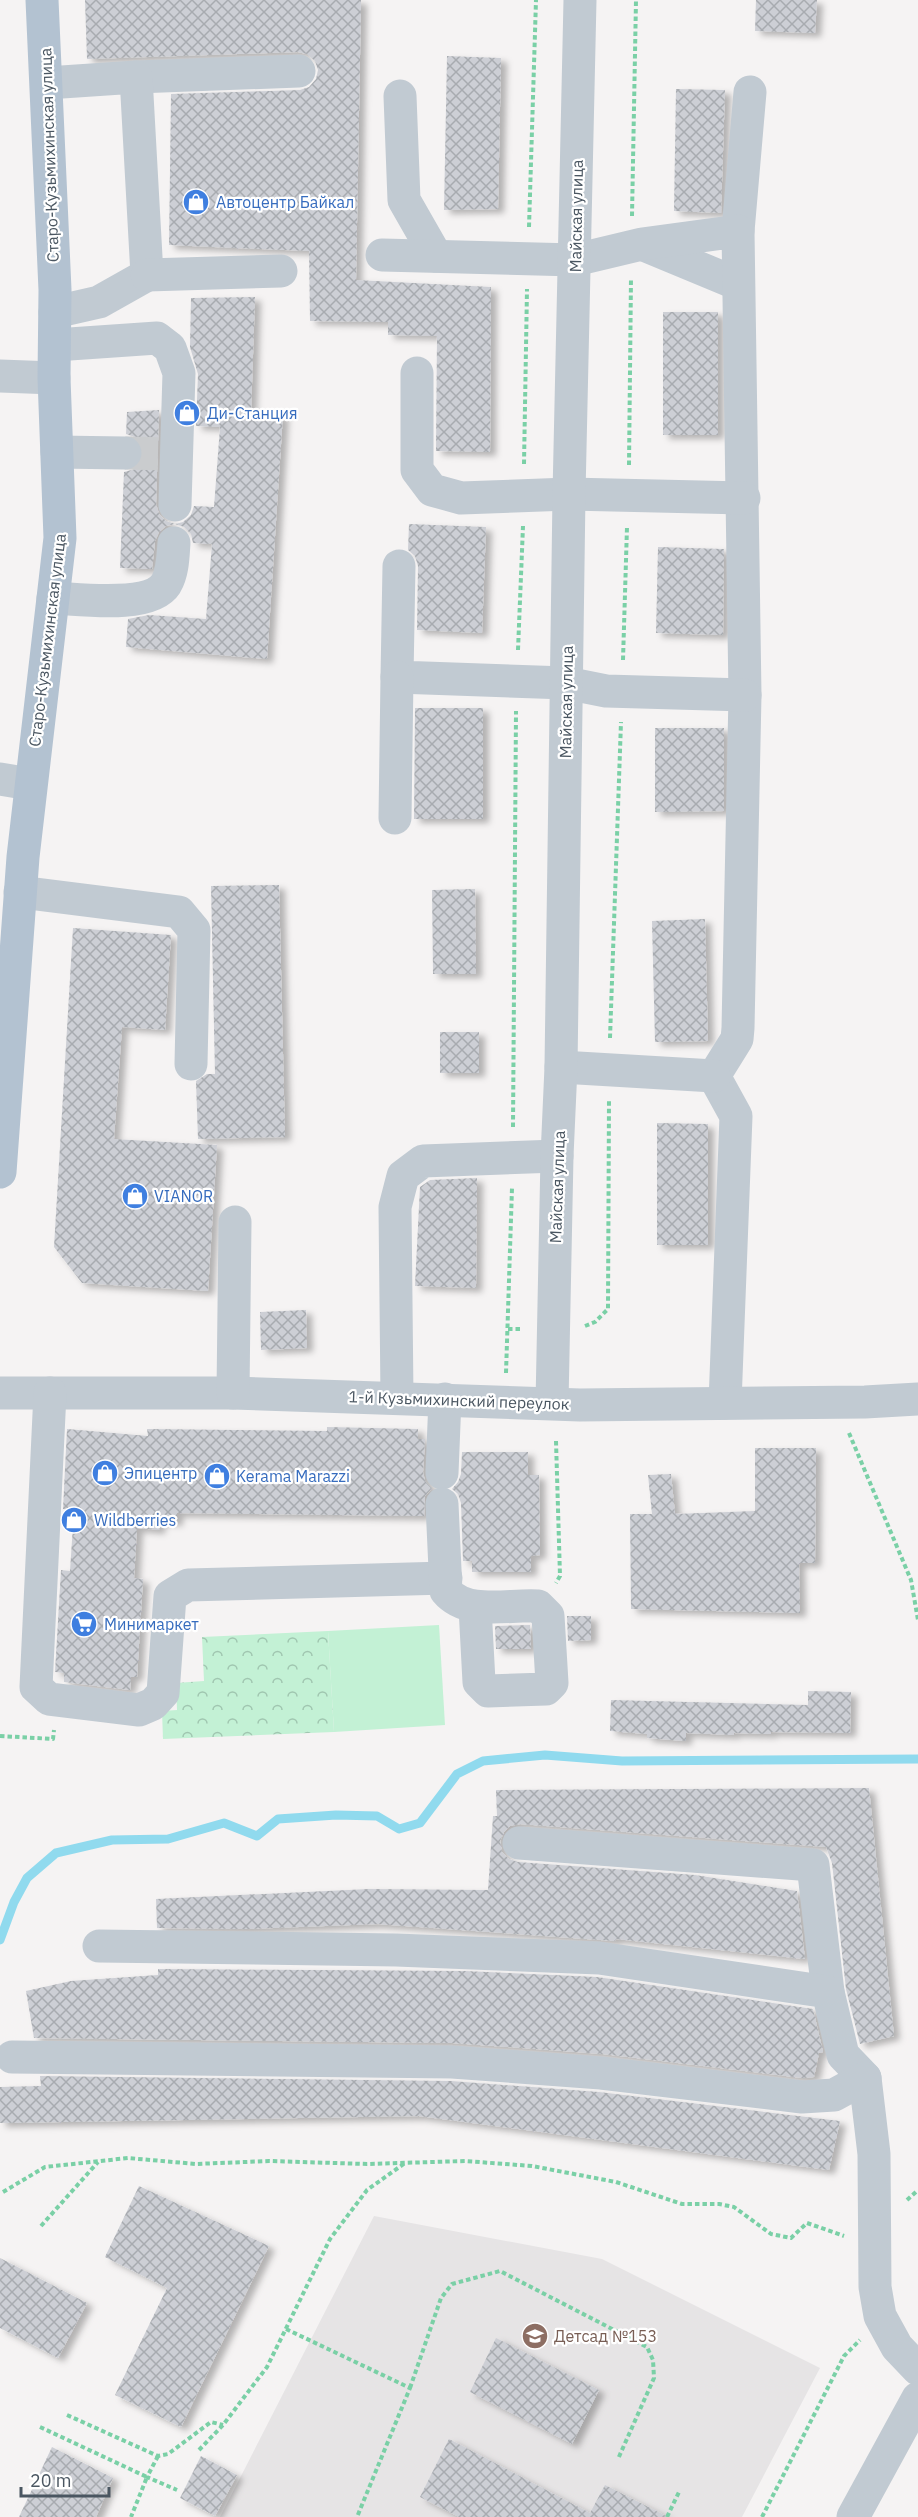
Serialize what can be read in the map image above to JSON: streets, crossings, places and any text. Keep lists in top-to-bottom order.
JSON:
{
  "streets": {
    "main road": ["Старо-Кузьмихинская улица"],
    "street": ["Майская улица", "1-й Кузьмихинский переулок"]
  },
  "crossings": [
    ["Майская улица", "1-й Кузьмихинский переулок"]
  ],
  "places": {
    "shop": [
      "Автоцентр Байкал",
      "Ди-Станция",
      "VIANOR",
      "Эпицентр",
      "Kerama Marazzi",
      "Wildberries"
    ],
    "supermarket": ["Минимаркет"],
    "school or university": ["Детсад №153"]
  },
  "scale_bar": "20 m"
}
